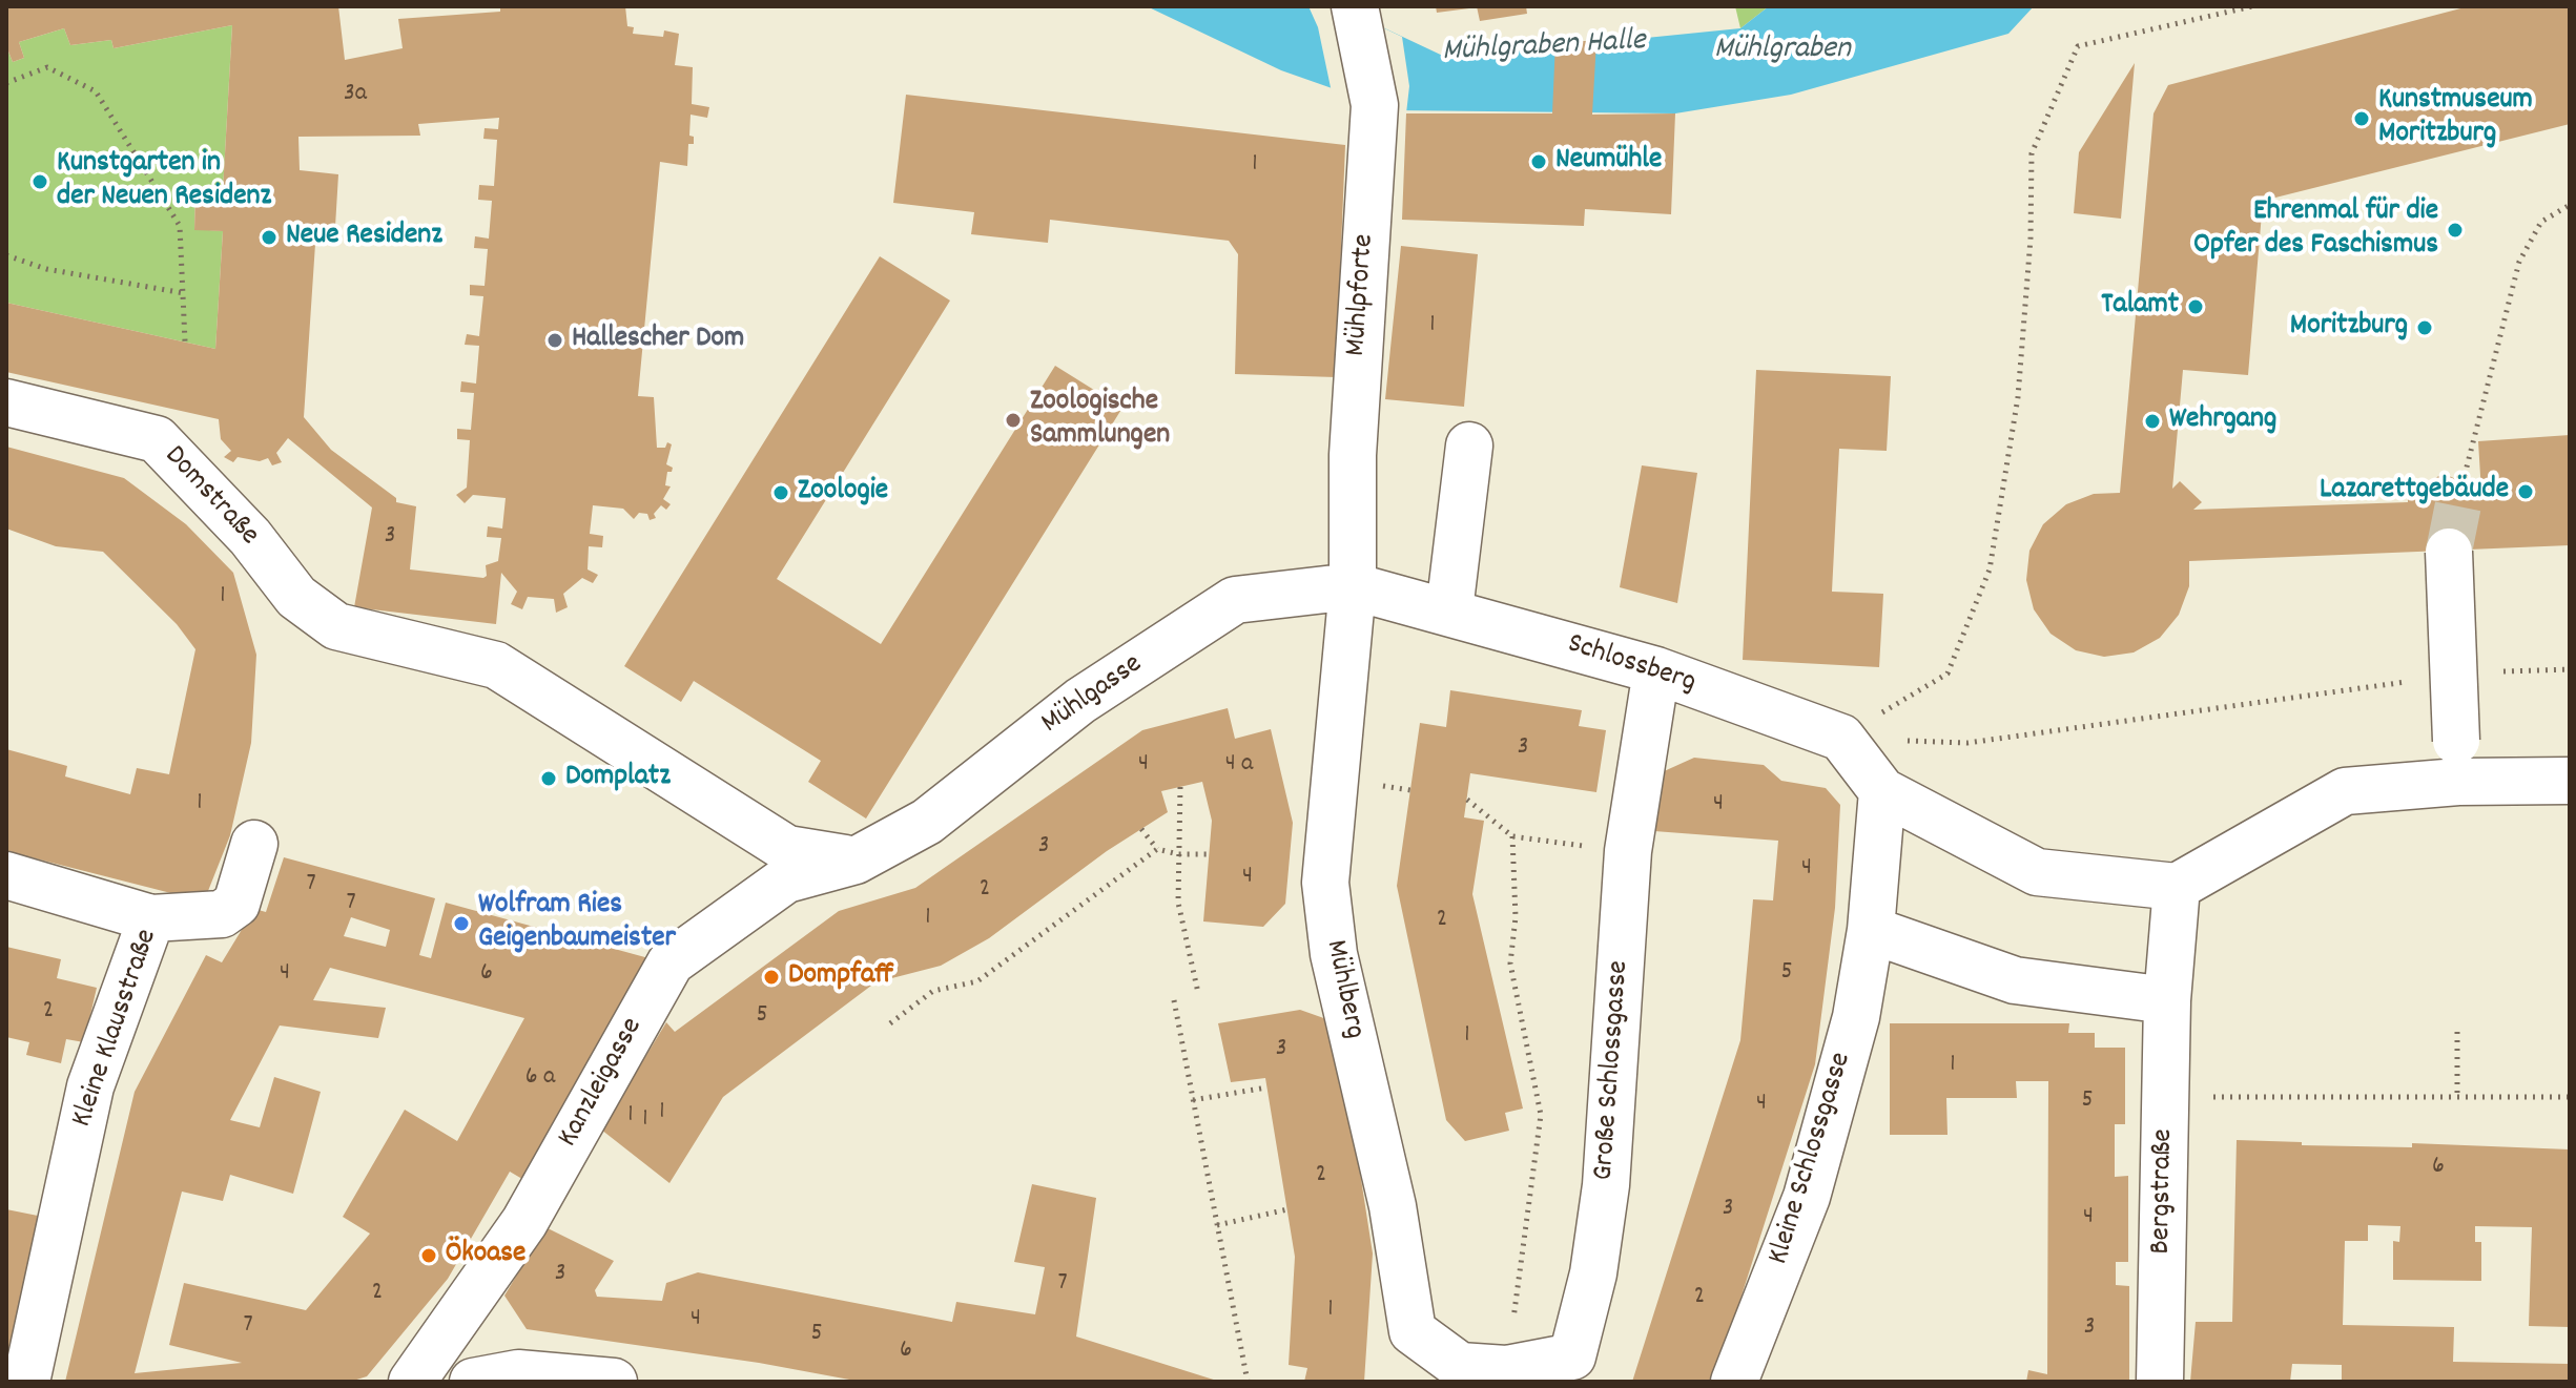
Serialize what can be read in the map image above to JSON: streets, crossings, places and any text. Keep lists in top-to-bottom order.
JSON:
{
  "streets": {
    "street": [
      "Mühlpforte",
      "Domstraße",
      "Schlossberg",
      "Mühlgasse",
      "Mühlberg",
      "Kleine Klausstraße",
      "Große Schlossgasse",
      "Kanzleigasse",
      "Kleine Schlossgasse",
      "Bergstraße"
    ]
  },
  "crossings": [
    ["Mühlpforte", "Schlossberg"],
    ["Mühlpforte", "Mühlgasse"],
    ["Mühlpforte", "Mühlberg"],
    ["Domstraße", "Mühlgasse"],
    ["Domstraße", "Kanzleigasse"],
    ["Schlossberg", "Mühlgasse"],
    ["Schlossberg", "Mühlberg"],
    ["Schlossberg", "Große Schlossgasse"],
    ["Mühlgasse", "Mühlberg"],
    ["Mühlgasse", "Kanzleigasse"],
    ["Mühlberg", "Große Schlossgasse"]
  ],
  "water": ["Mühlgraben Halle", "Mühlgraben"],
  "places": [
    "Kunstmuseum Moritzburg",
    "Neumühle",
    "Kunstgarten in der Neuen Residenz",
    "Ehrenmal für die Opfer des Faschismus",
    "Neue Residenz",
    "Talamt",
    "Moritzburg",
    "Hallescher Dom",
    "Zoologische Sammlungen",
    "Wehrgang",
    "Lazarettgebäude",
    "Zoologie",
    "Domplatz",
    "Wolfram Ries Geigenbaumeister",
    "Dompfaff",
    "Ökoase"
  ],
  "house_numbers": [
    "3a",
    "1",
    "1",
    "3",
    "1",
    "3",
    "4",
    "4 a",
    "1",
    "4",
    "3",
    "4",
    "4",
    "7",
    "2",
    "7",
    "1",
    "2",
    "5",
    "4",
    "6",
    "2",
    "5",
    "1",
    "3",
    "1",
    "6 a",
    "5",
    "4",
    "1",
    "1",
    "1",
    "6",
    "2",
    "3",
    "4",
    "3",
    "7",
    "2",
    "2",
    "1",
    "4",
    "7",
    "3",
    "5",
    "6"
  ]
}
